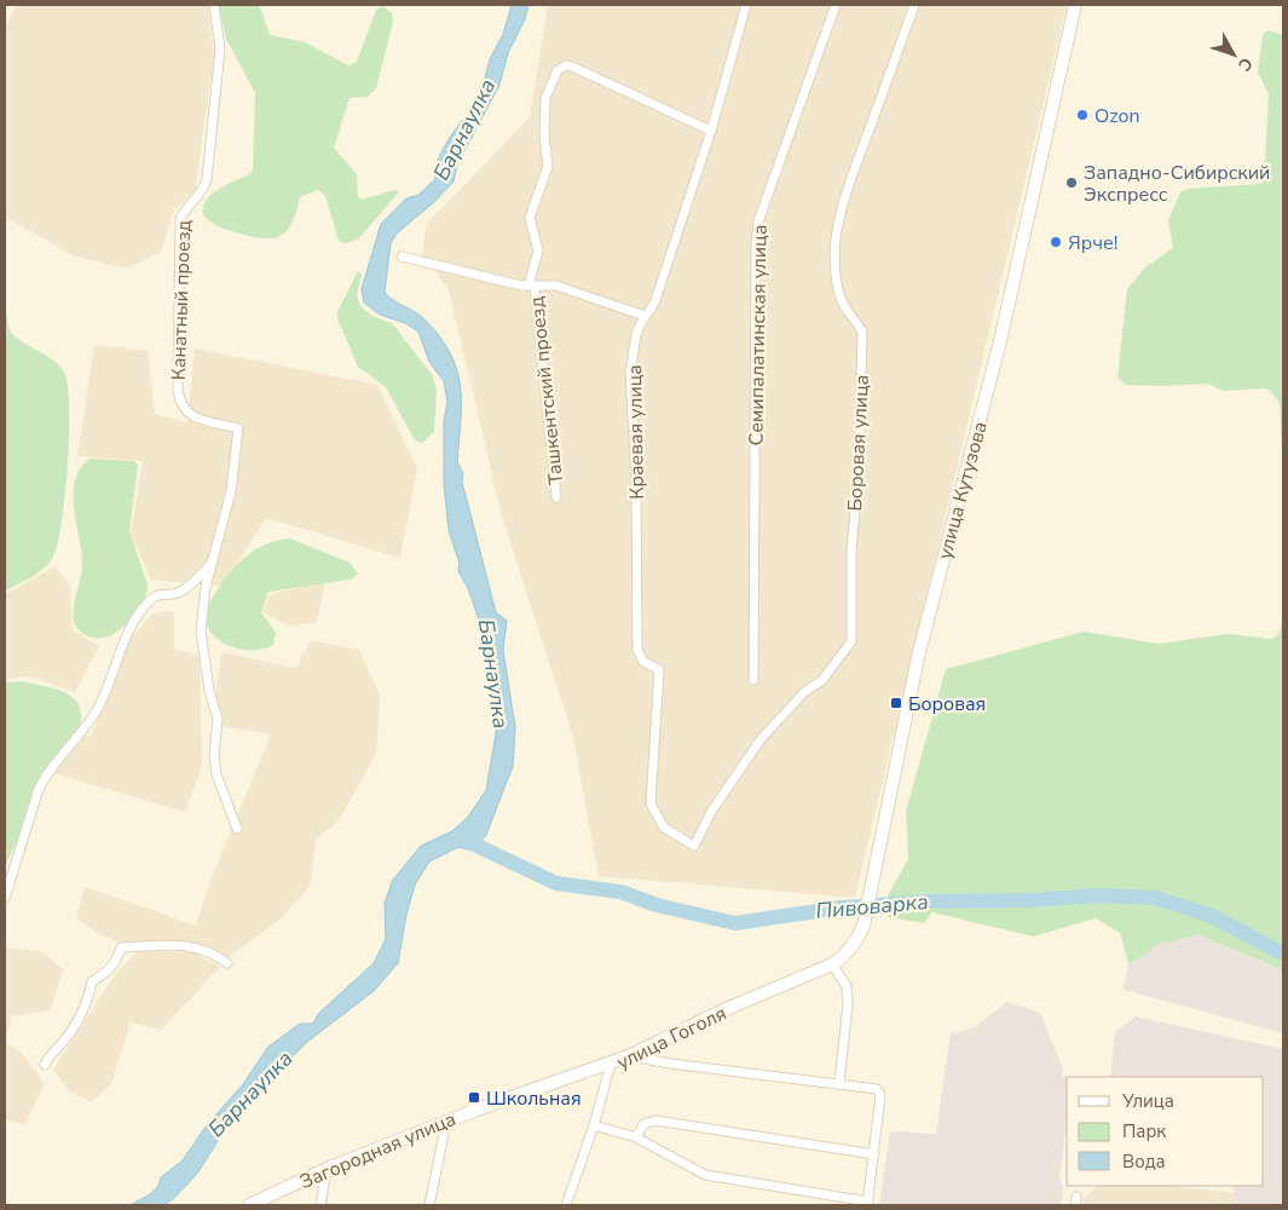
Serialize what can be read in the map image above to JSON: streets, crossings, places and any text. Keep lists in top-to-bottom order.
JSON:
{
  "streets": {
    "main road": ["улица Кутузова", "улица Гоголя", "Загородная улица"],
    "street": [
      "Канатный проезд",
      "Семипалатинская улица",
      "Ташкентский проезд",
      "Краевая улица",
      "Боровая улица"
    ]
  },
  "crossings": [
    ["Ташкентский проезд", "Краевая улица"],
    ["Краевая улица", "Боровая улица"],
    ["улица Кутузова", "улица Гоголя"],
    ["улица Гоголя", "Загородная улица"]
  ],
  "water": ["Барнаулка", "Пивоварка"],
  "places": {
    "other": ["Ozon", "Западно-Сибирский Экспресс", "Ярче!"],
    "transit": ["Боровая", "Школьная"]
  },
  "legend": ["Улица", "Парк", "Вода"],
  "north": "bottom right"
}
